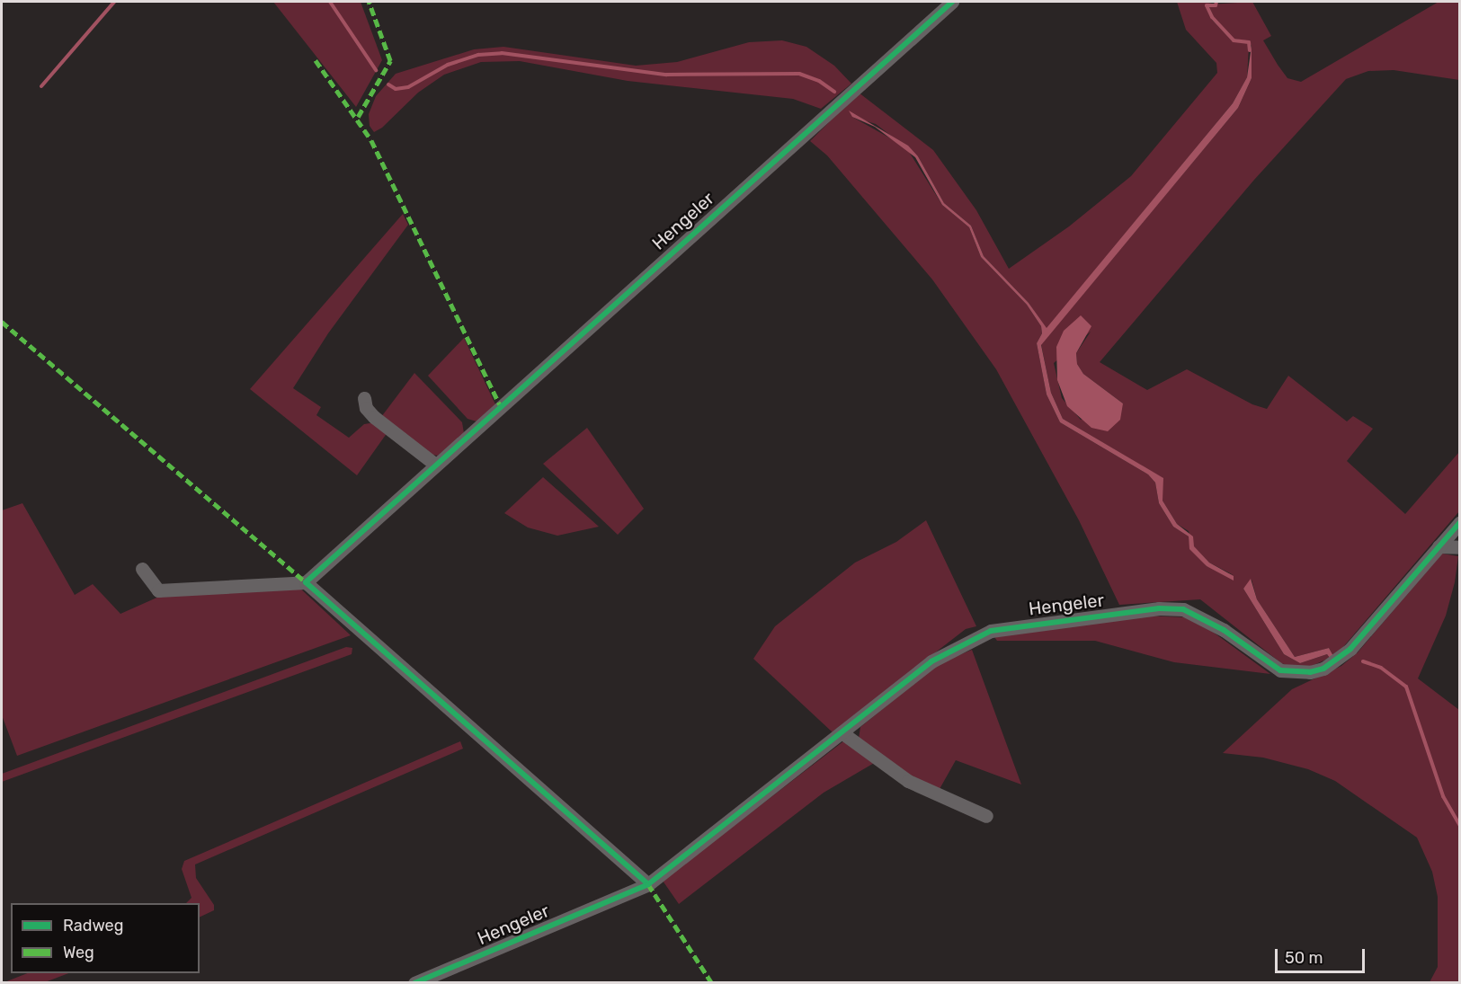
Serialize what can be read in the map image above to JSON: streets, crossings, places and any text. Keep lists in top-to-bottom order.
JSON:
{
  "streets": {
    "street": ["Hengeler"]
  },
  "legend": ["Radweg", "Weg"],
  "scale_bar": "50 m"
}
